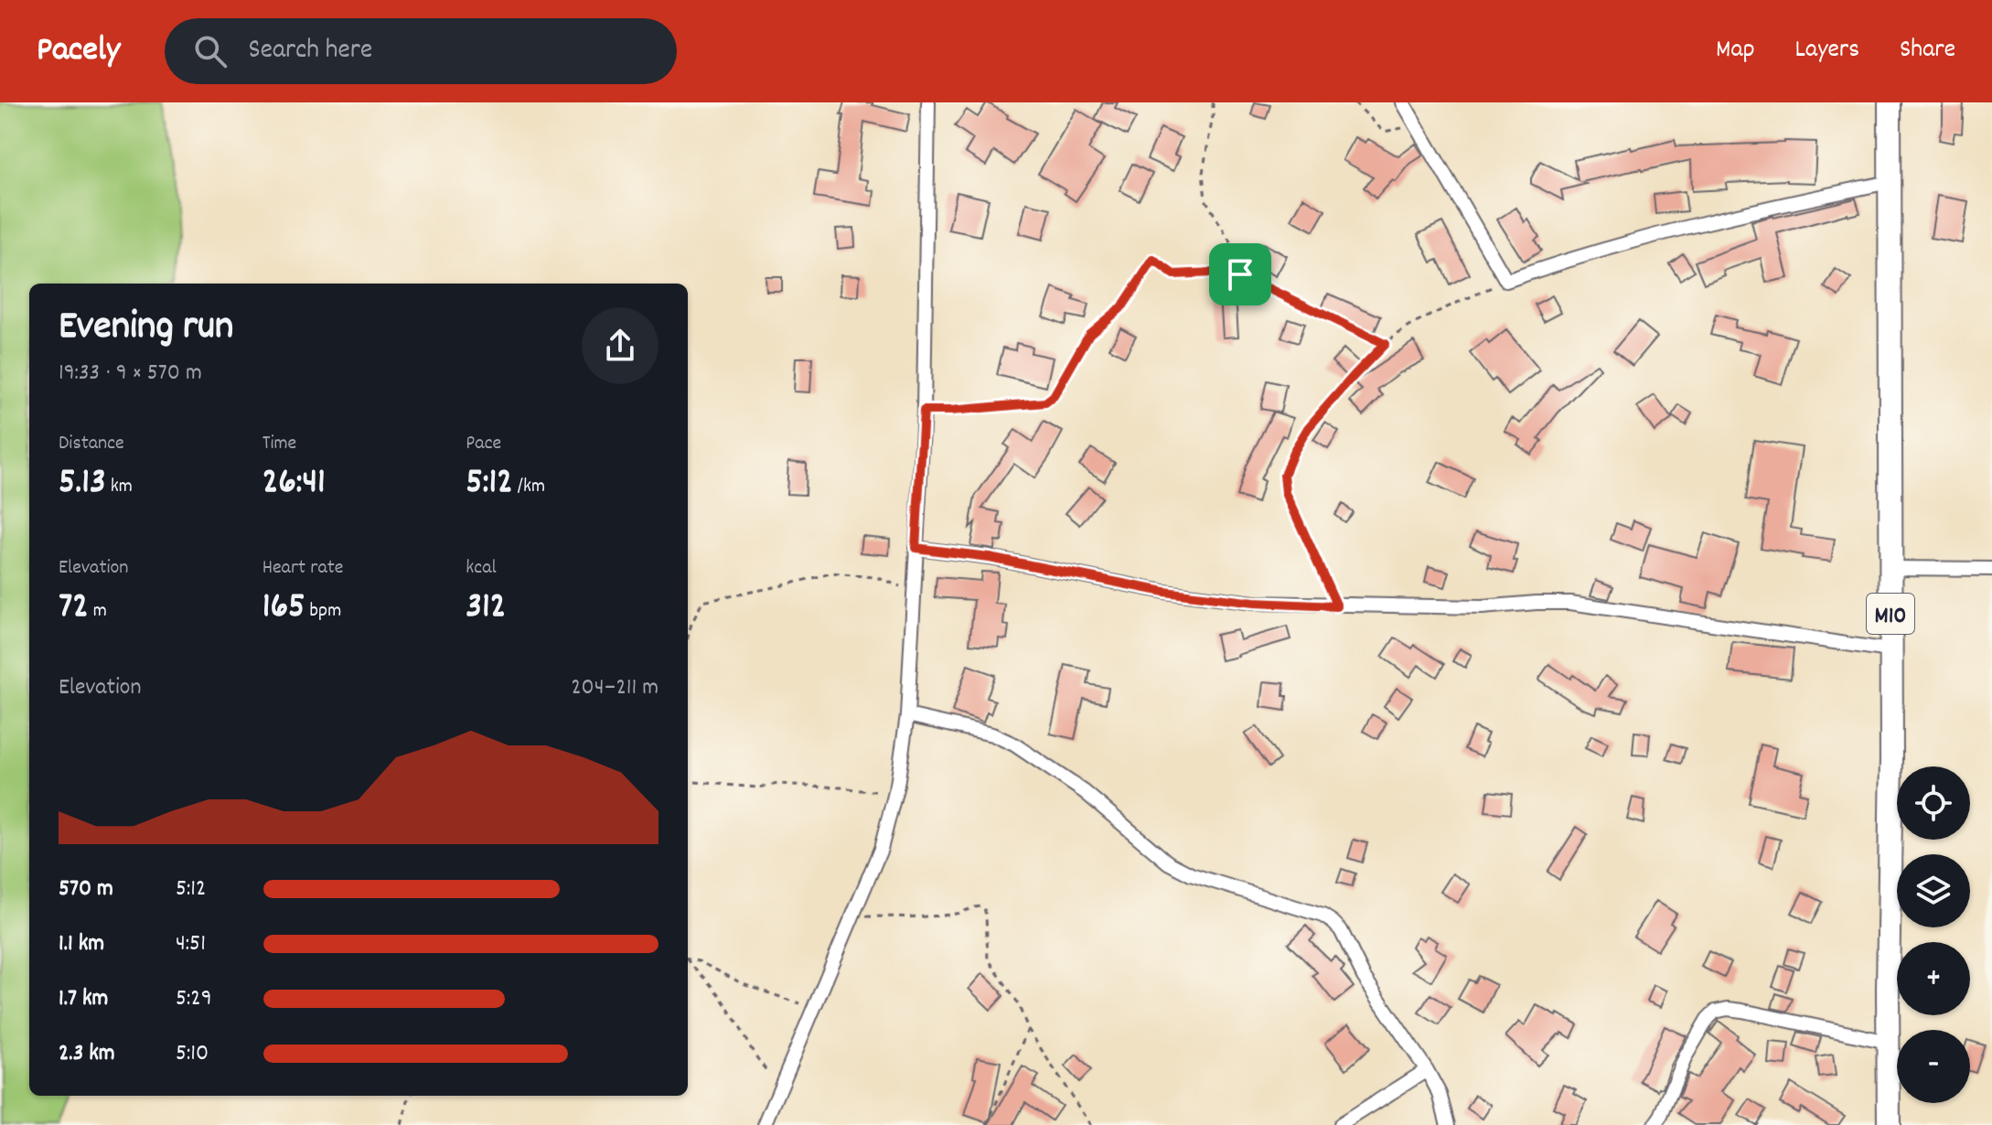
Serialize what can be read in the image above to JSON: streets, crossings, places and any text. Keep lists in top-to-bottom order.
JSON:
{
  "streets": {
    "highway": ["M10"]
  },
  "page": {
    "header": "Pacely",
    "search": "Search here",
    "nav": ["Map", "Layers", "Share"],
    "heading": ["Evening run", "19:33 · 9 × 570 m"],
    "stats": [
      ["Distance", "5.13 km"],
      ["Time", "26:41"],
      ["Pace", "5:12 /km"],
      ["Elevation", "72 m"],
      ["Heart rate", "165 bpm"],
      ["kcal", "312"]
    ],
    "chart": ["Elevation", "204–211 m"],
    "map_buttons": ["+", "−"],
    "list": [
      {
        "name": "570 m",
        "note": "5:12"
      },
      {
        "name": "1.1 km",
        "note": "4:51"
      },
      {
        "name": "1.7 km",
        "note": "5:29"
      },
      {
        "name": "2.3 km",
        "note": "5:10"
      }
    ]
  }
}
